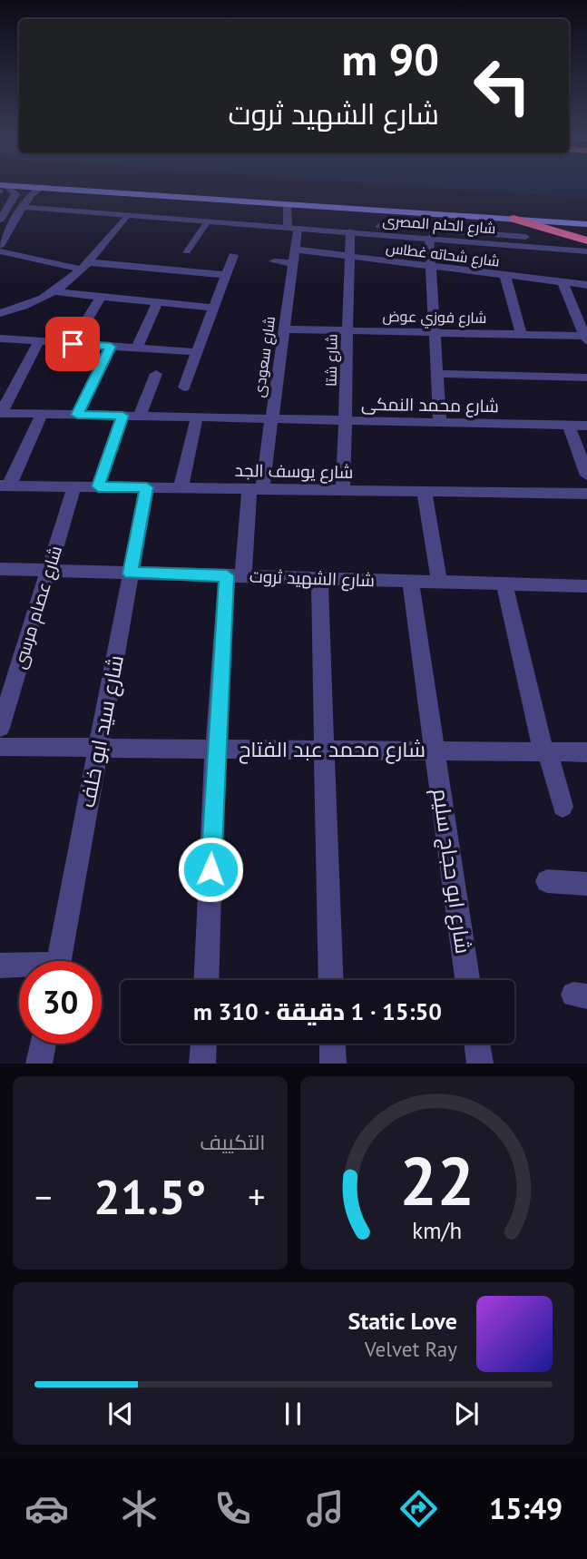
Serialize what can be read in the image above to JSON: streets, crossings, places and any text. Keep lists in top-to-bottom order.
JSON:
{
  "streets": {
    "street": [
      "شارع الحلم المصرى",
      "شارع شحاته غطاس",
      "شارع فوزي عوض",
      "شارع سعودى",
      "شارع شتا",
      "شارع محمد النمكى",
      "شارع يوسف الجد",
      "شارع الشهيد ثروت",
      "شارع عصام مرسى",
      "شارع سيد ابو خلف",
      "شارع محمد عبد الفتاح",
      "شارع ابو حجاج سليم"
    ]
  },
  "crossings": [
    ["شارع الحلم المصرى", "شارع سعودى"],
    ["شارع الحلم المصرى", "شارع شتا"],
    ["شارع شحاته غطاس", "شارع سعودى"],
    ["شارع شحاته غطاس", "شارع شتا"],
    ["شارع فوزي عوض", "شارع سعودى"],
    ["شارع فوزي عوض", "شارع شتا"],
    ["شارع سعودى", "شارع محمد النمكى"],
    ["شارع سعودى", "شارع يوسف الجد"],
    ["شارع سعودى", "شارع الشهيد ثروت"],
    ["شارع سعودى", "شارع محمد عبد الفتاح"],
    ["شارع شتا", "شارع محمد النمكى"],
    ["شارع شتا", "شارع يوسف الجد"],
    ["شارع يوسف الجد", "شارع عصام مرسى"],
    ["شارع يوسف الجد", "شارع سيد ابو خلف"],
    ["شارع الشهيد ثروت", "شارع عصام مرسى"],
    ["شارع الشهيد ثروت", "شارع سيد ابو خلف"],
    ["شارع الشهيد ثروت", "شارع ابو حجاج سليم"],
    ["شارع سيد ابو خلف", "شارع محمد عبد الفتاح"],
    ["شارع محمد عبد الفتاح", "شارع ابو حجاج سليم"]
  ],
  "page": {
    "turn": ["90 m", "شارع الشهيد ثروت"],
    "limit": "30",
    "trip": "15:50 · 1 دقيقة · 310 m",
    "tile": "التكييف",
    "heat": ["−", "21.5°", "+"],
    "song": ["Static Love", "Velvet Ray"],
    "tabs": "15:49",
    "gauge": ["22", "km/h"]
  }
}
